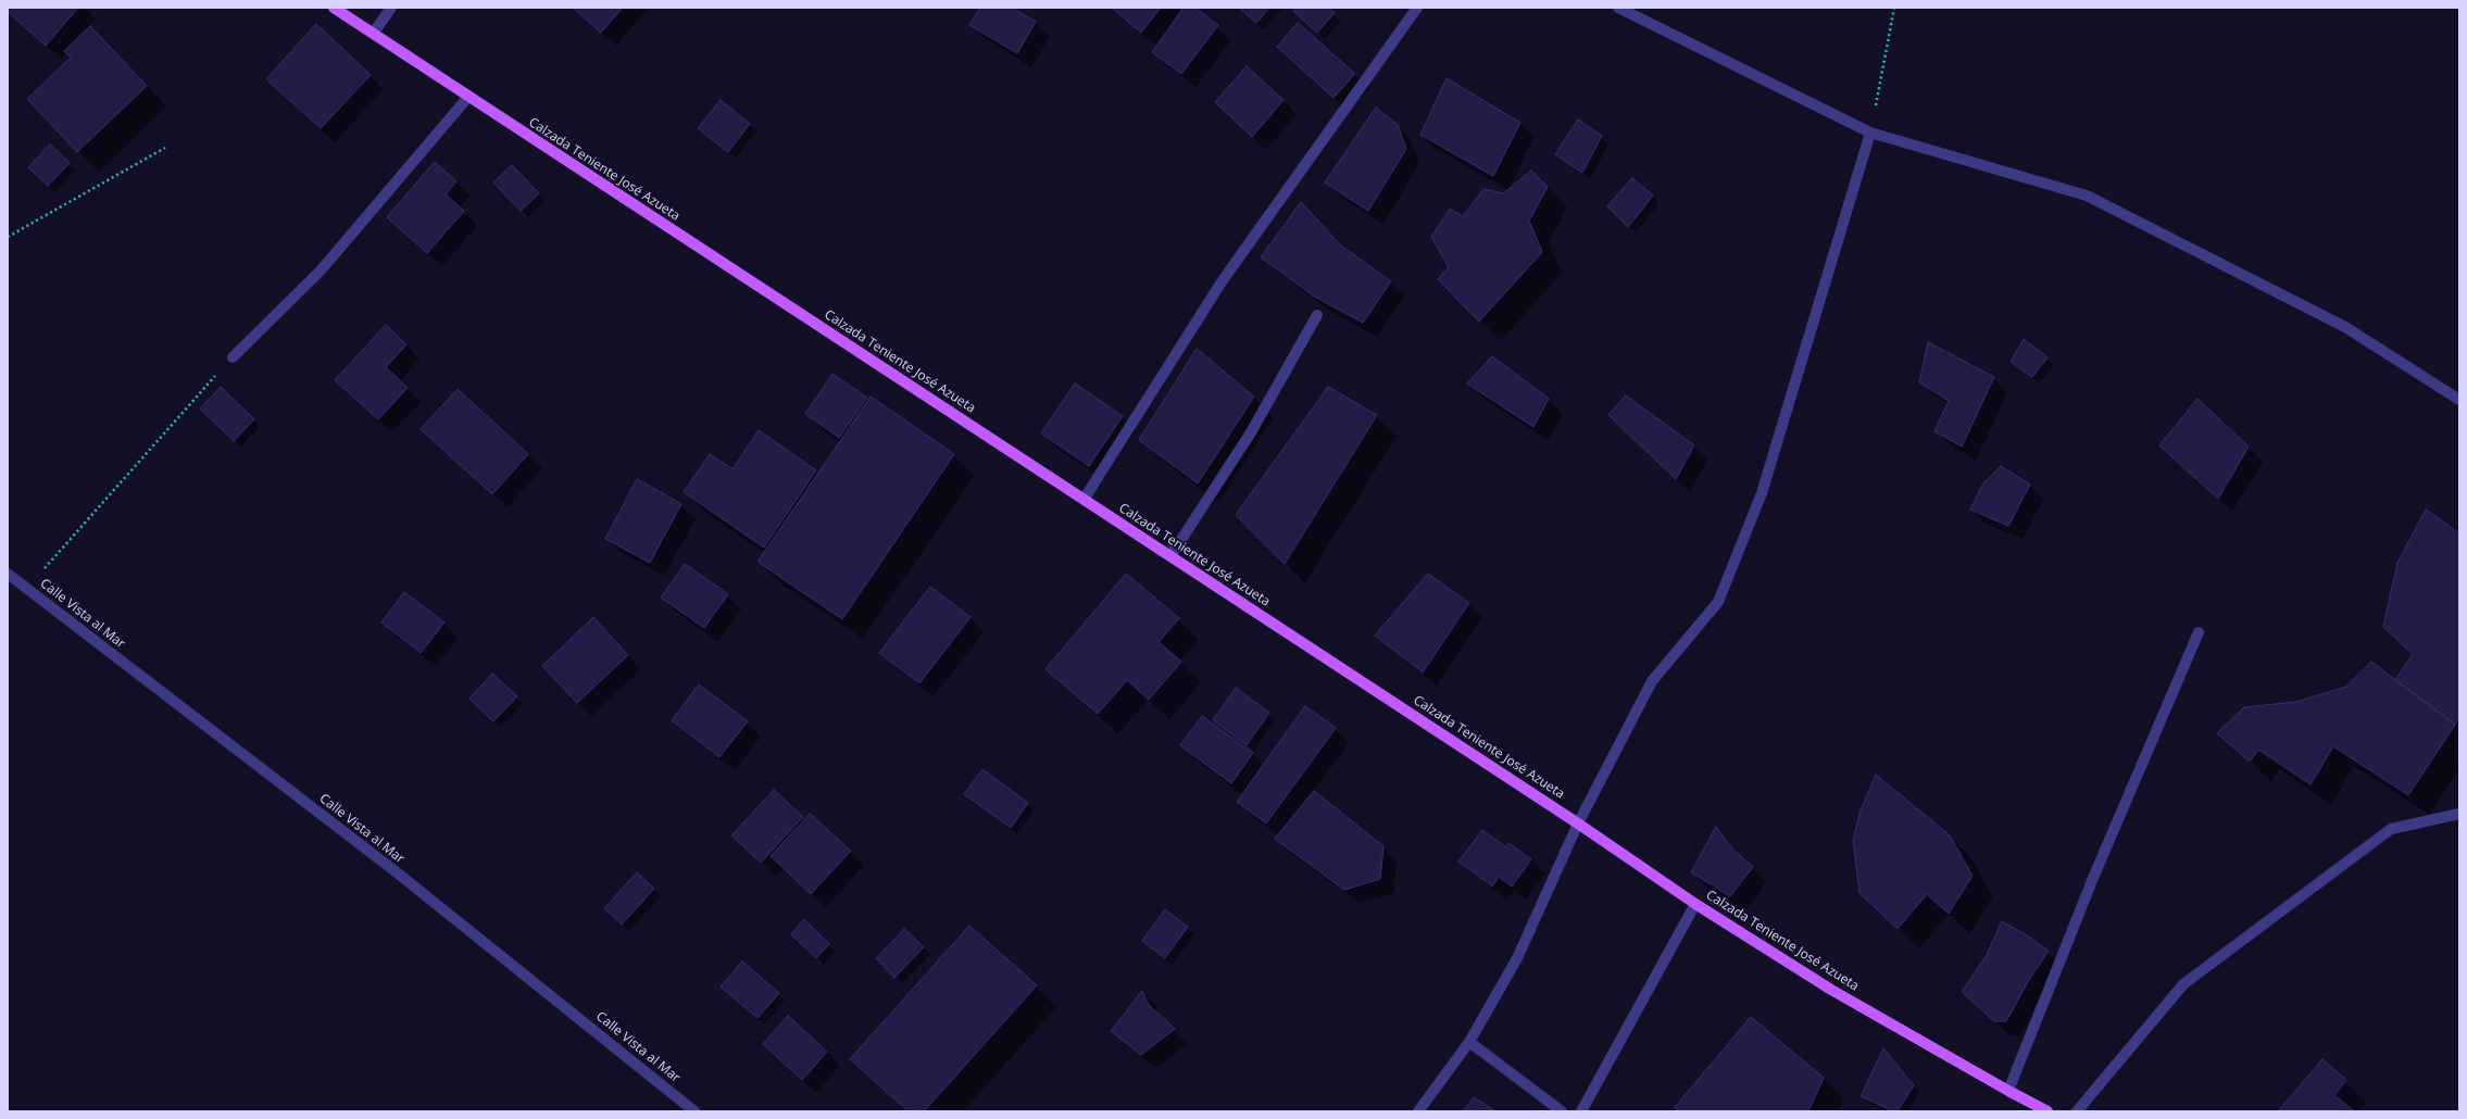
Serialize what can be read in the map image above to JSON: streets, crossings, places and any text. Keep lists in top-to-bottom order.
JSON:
{
  "streets": {
    "main road": ["Calzada Teniente José Azueta"],
    "street": ["Calle Vista al Mar"]
  }
}
